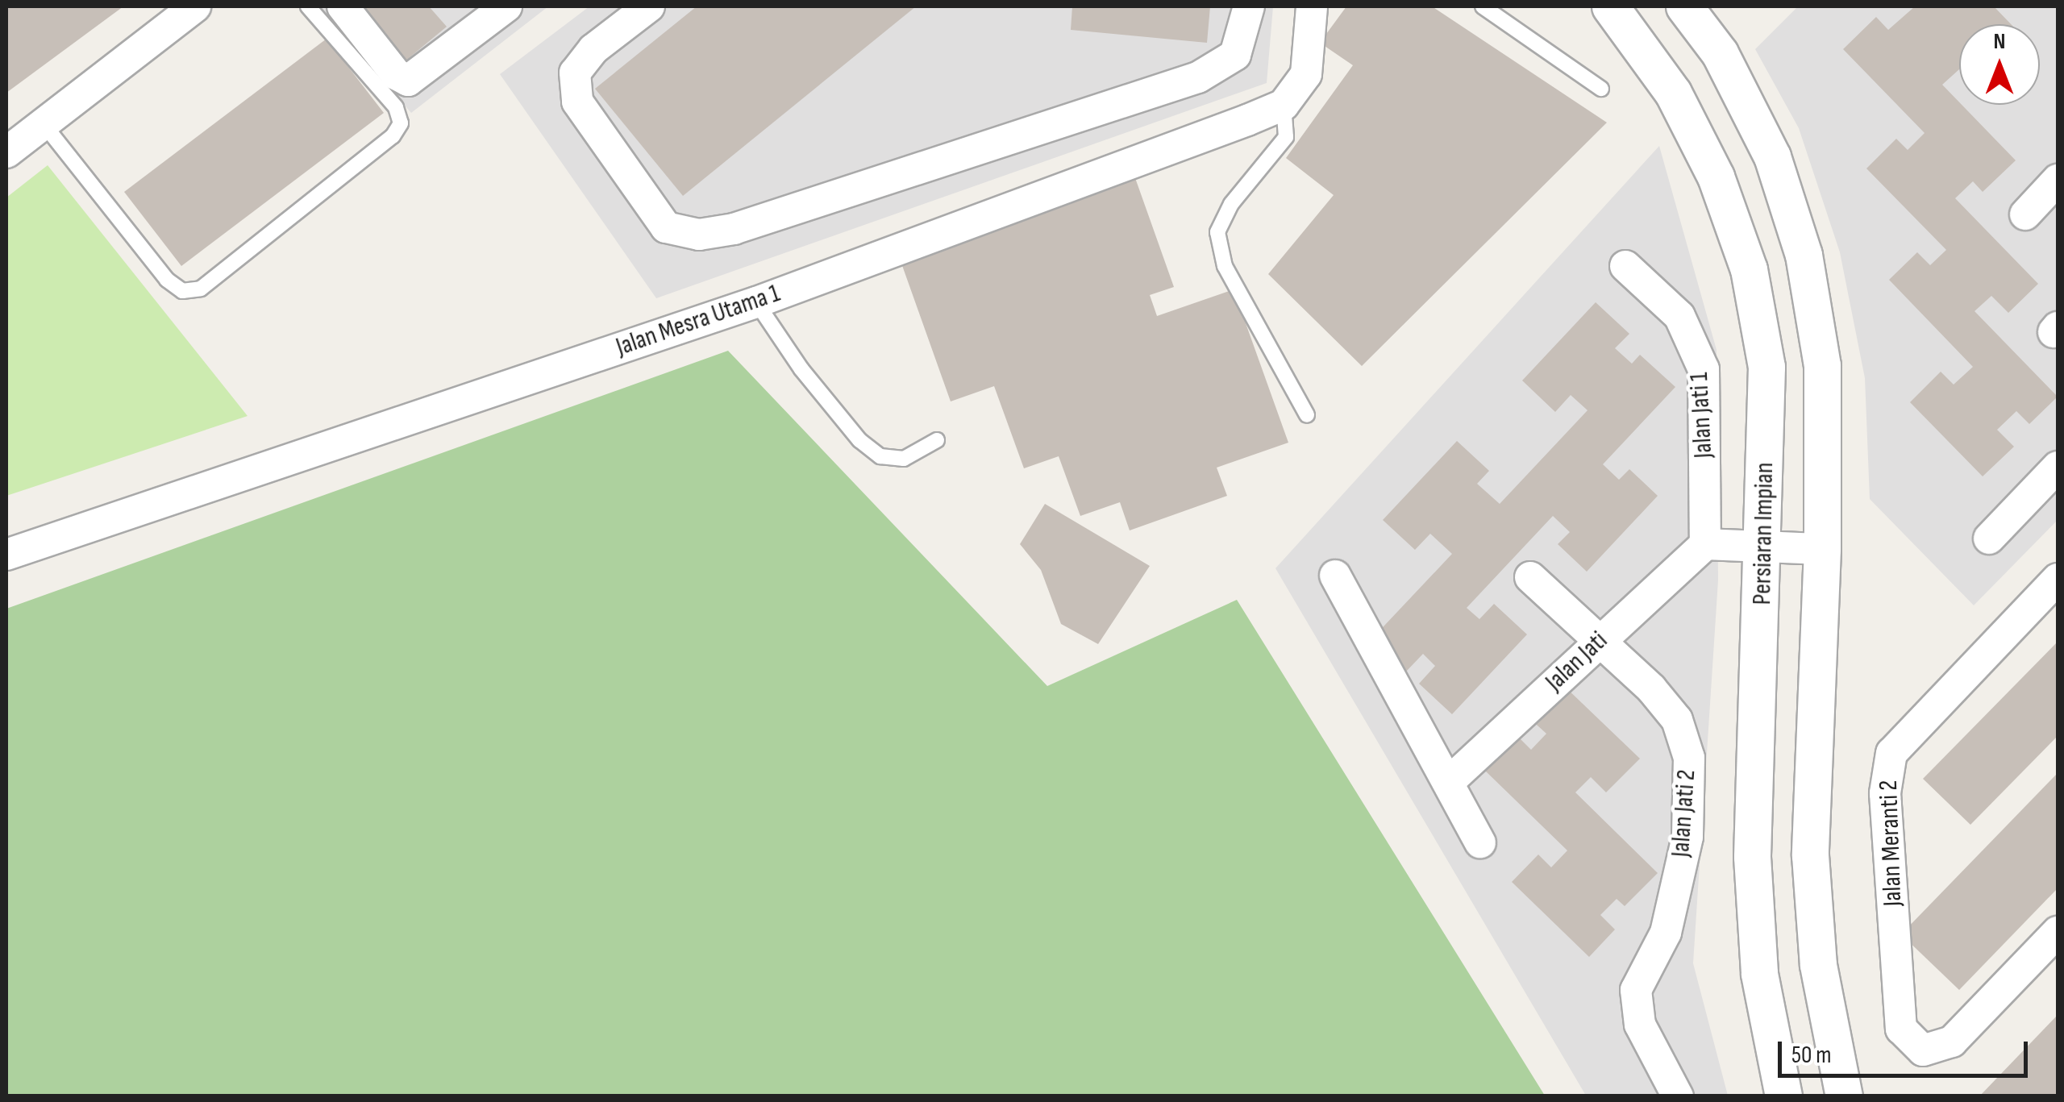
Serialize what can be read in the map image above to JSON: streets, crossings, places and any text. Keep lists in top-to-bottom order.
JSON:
{
  "streets": {
    "street": [
      "Jalan Mesra Utama 1",
      "Jalan Jati 1",
      "Persiaran Impian",
      "Jalan Jati",
      "Jalan Jati 2",
      "Jalan Meranti 2"
    ]
  },
  "crossings": [
    ["Jalan Jati 1", "Jalan Jati"],
    ["Jalan Jati", "Jalan Jati 2"]
  ],
  "scale_bar": "50 m",
  "north": "top"
}
